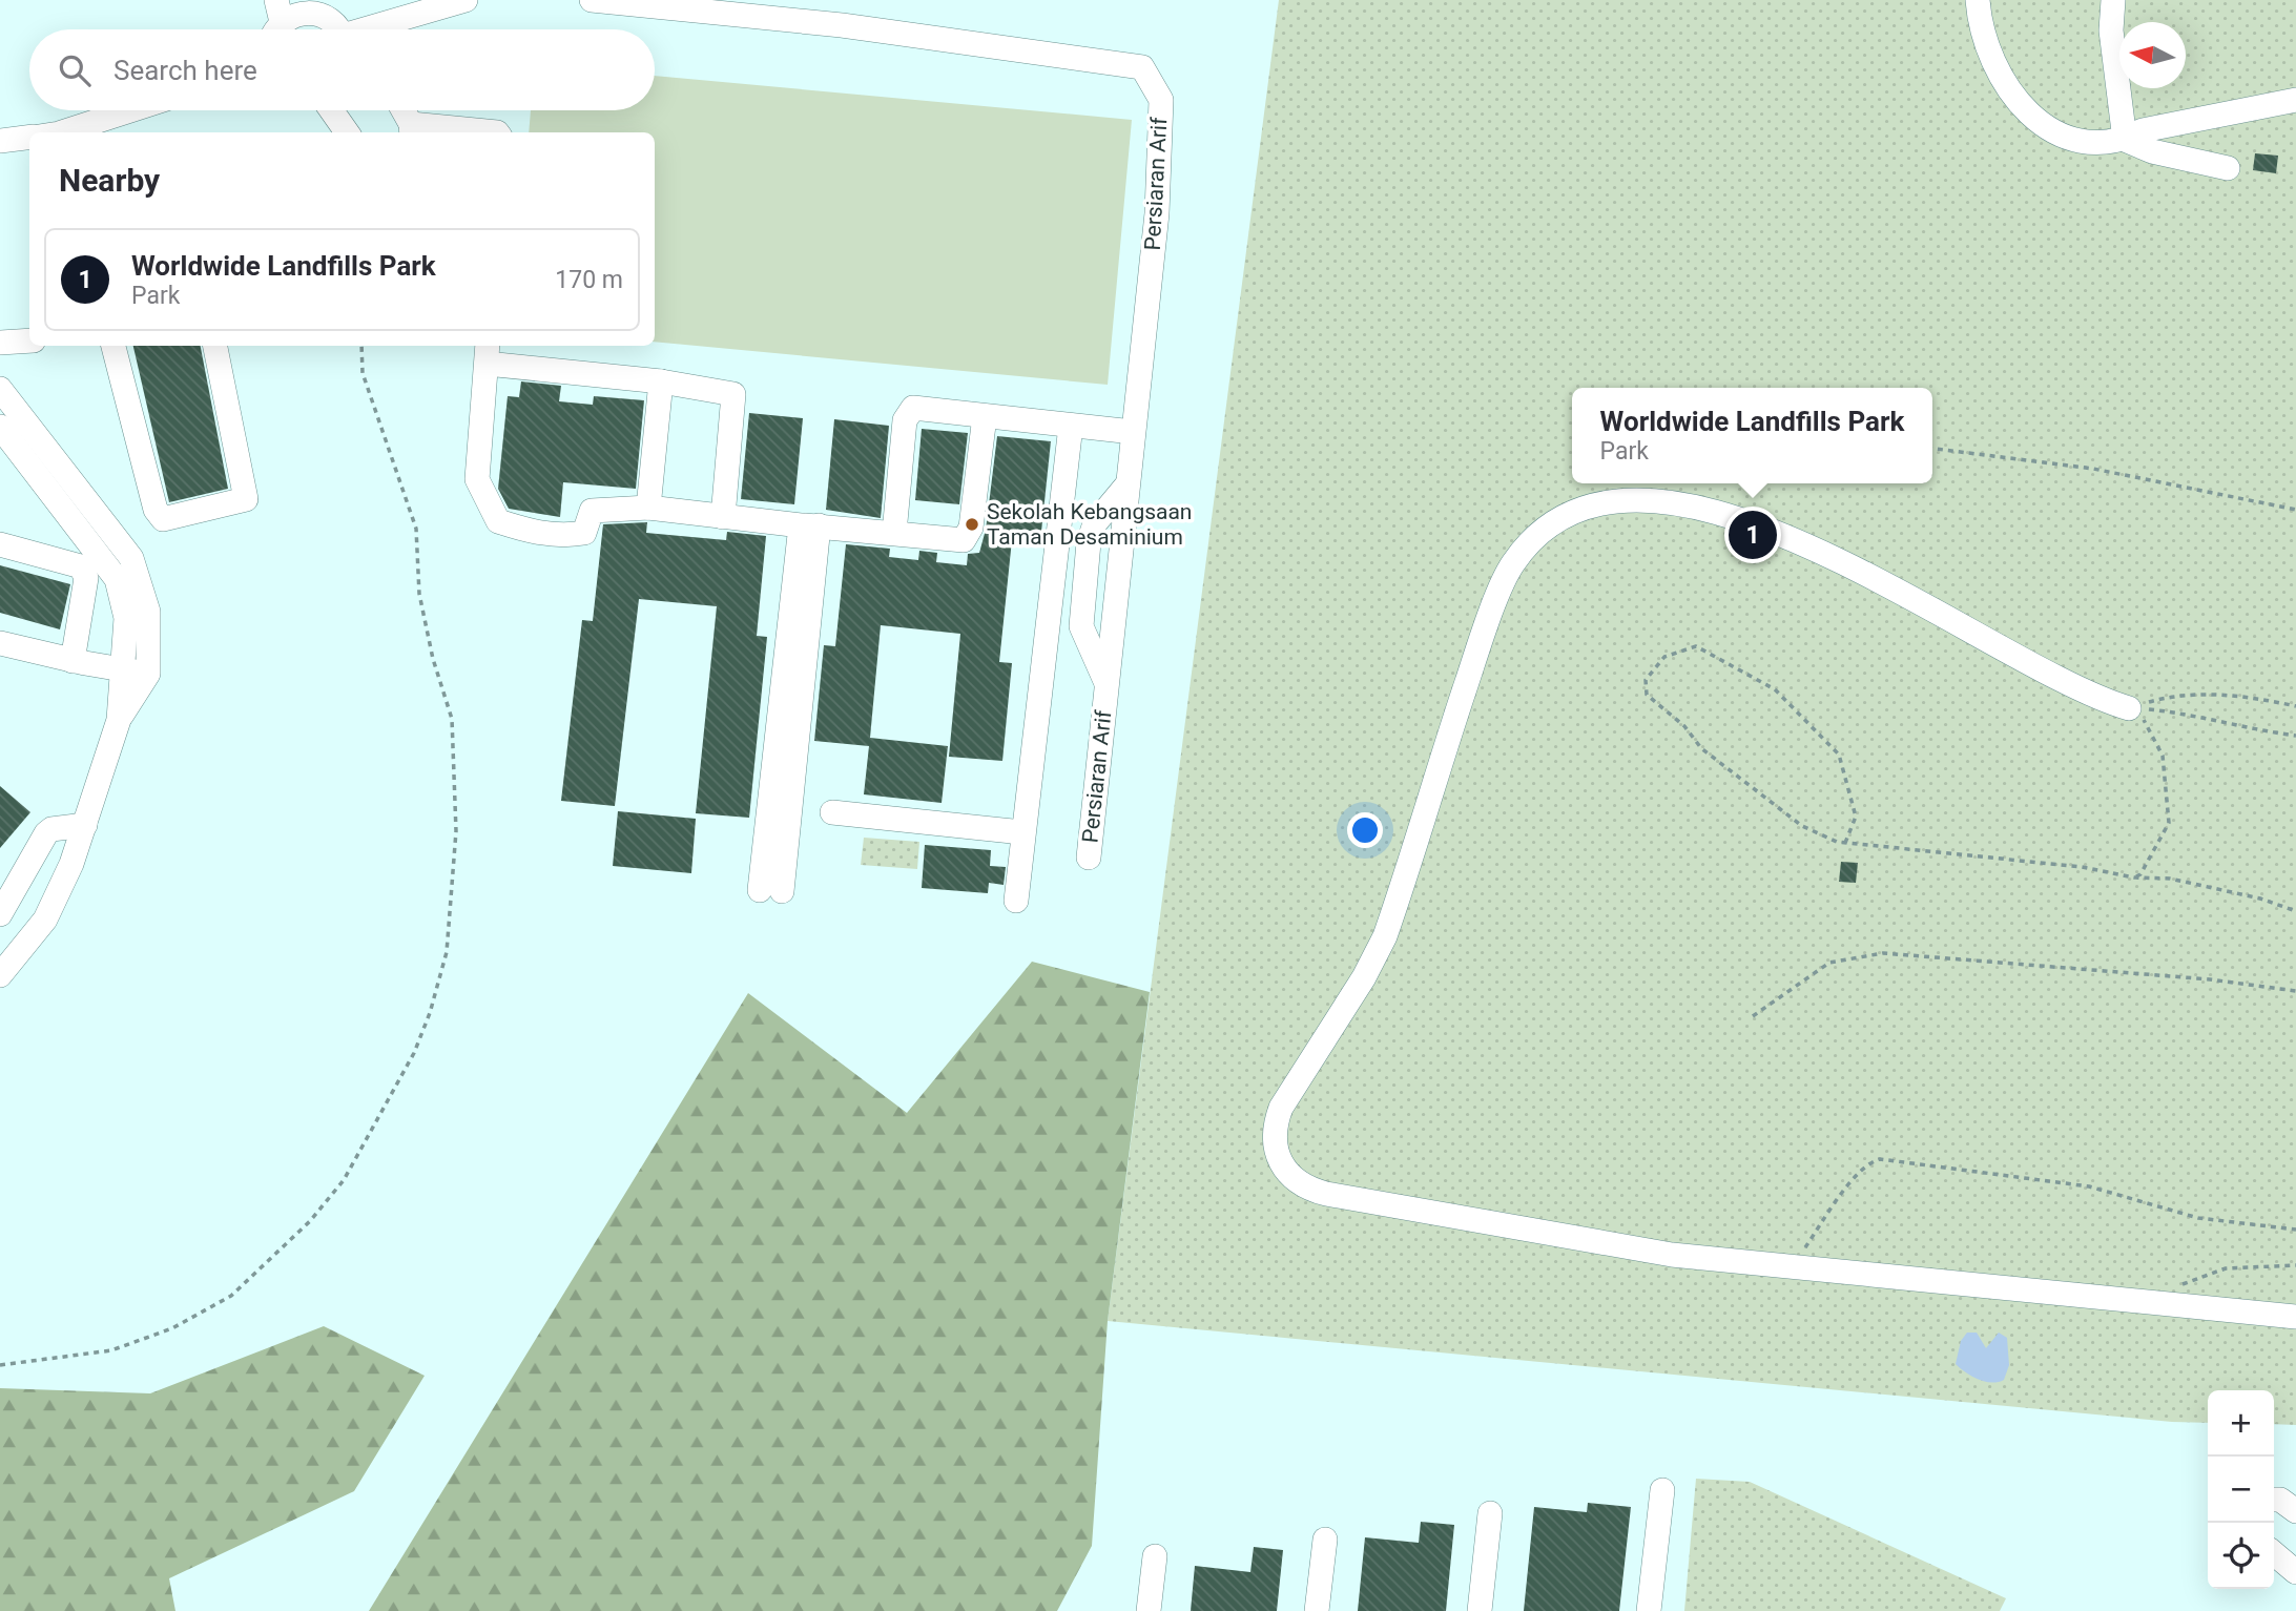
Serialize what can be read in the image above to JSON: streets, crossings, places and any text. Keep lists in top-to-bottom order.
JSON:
{
  "streets": {
    "street": ["Persiaran Arif"]
  },
  "places": ["Sekolah Kebangsaan Taman Desaminium"],
  "north": "left",
  "page": {
    "search": "Search here",
    "heading": "Nearby",
    "list": [
      {
        "mark": "1",
        "name": "Worldwide Landfills Park",
        "note": "Park",
        "value": "170 m"
      }
    ],
    "popup": ["Worldwide Landfills Park", "Park"],
    "pins": "1",
    "map_buttons": ["+", "−"]
  }
}
